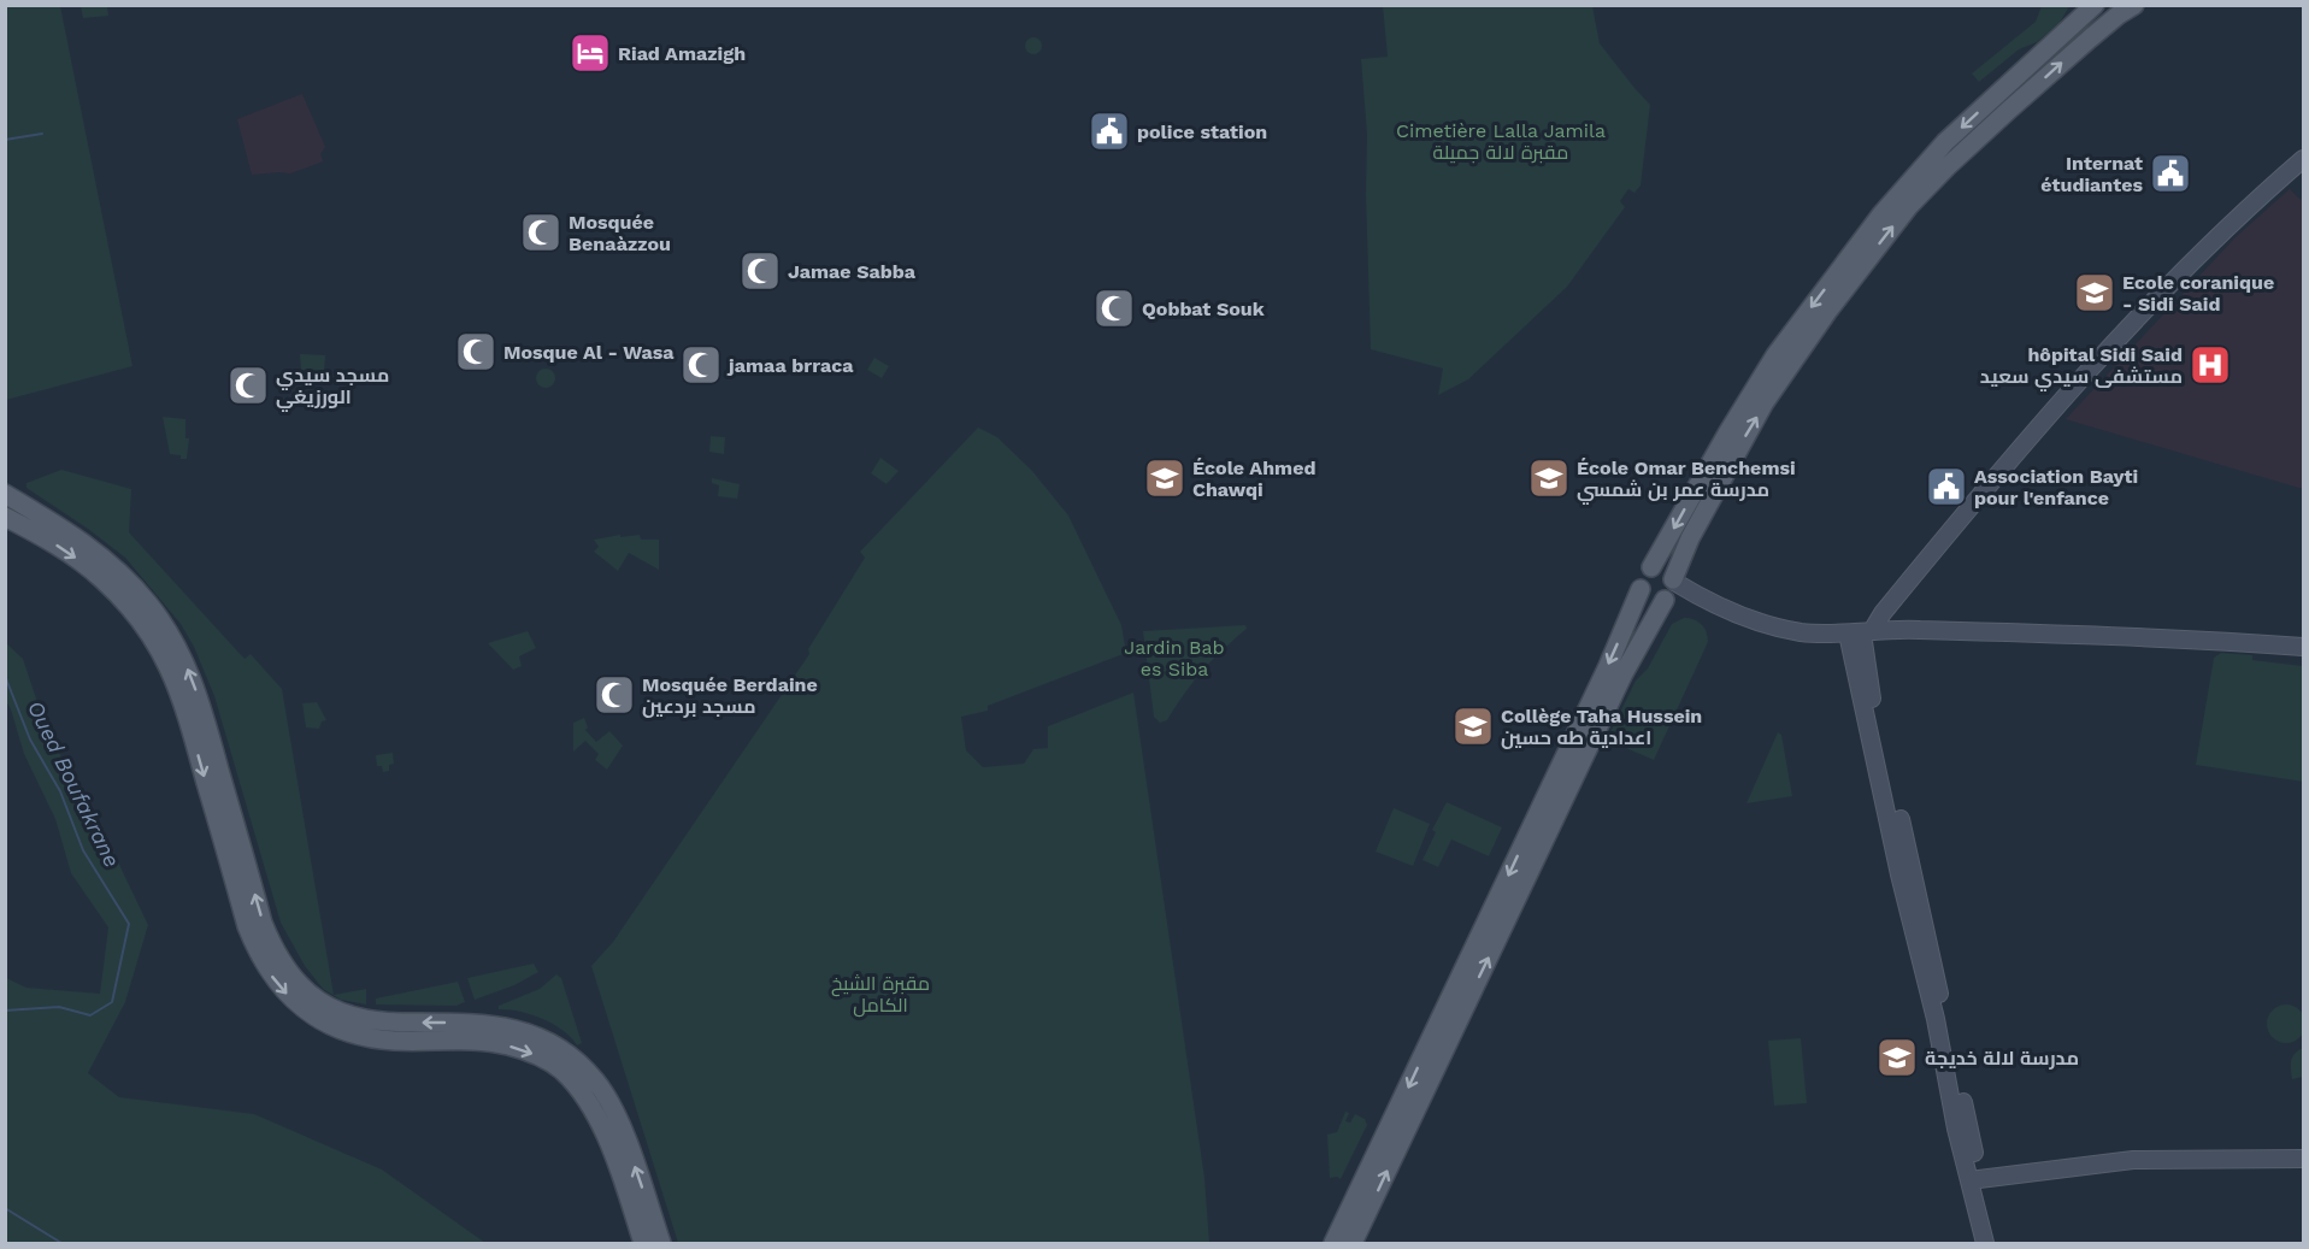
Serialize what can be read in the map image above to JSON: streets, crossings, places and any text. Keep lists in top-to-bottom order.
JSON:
{
  "water": ["Oued Boufakrane"],
  "parks": ["Cimetière Lalla Jamila مقبرة لالة جميلة", "Jardin Bab es Siba", "مقبرة الشيخ الكامل"],
  "places": {
    "hotel": ["Riad Amazigh"],
    "public building": ["police station", "Internat étudiantes", "Association Bayti pour l'enfance"],
    "mosque": [
      "Mosquée Benaàzzou",
      "Jamae Sabba",
      "Qobbat Souk",
      "Mosque Al - Wasa",
      "jamaa brraca",
      "مسجد سيدي الورزيغي",
      "Mosquée Berdaine مسجد بردعين"
    ],
    "school or university": [
      "Ecole coranique - Sidi Said",
      "École Ahmed Chawqi",
      "École Omar Benchemsi مدرسة عمر بن شمسي",
      "Collège Taha Hussein اعدادية طه حسين",
      "مدرسة لالة خديجة"
    ],
    "hospital": ["hôpital Sidi Said مستشفى سيدي سعيد"]
  }
}
